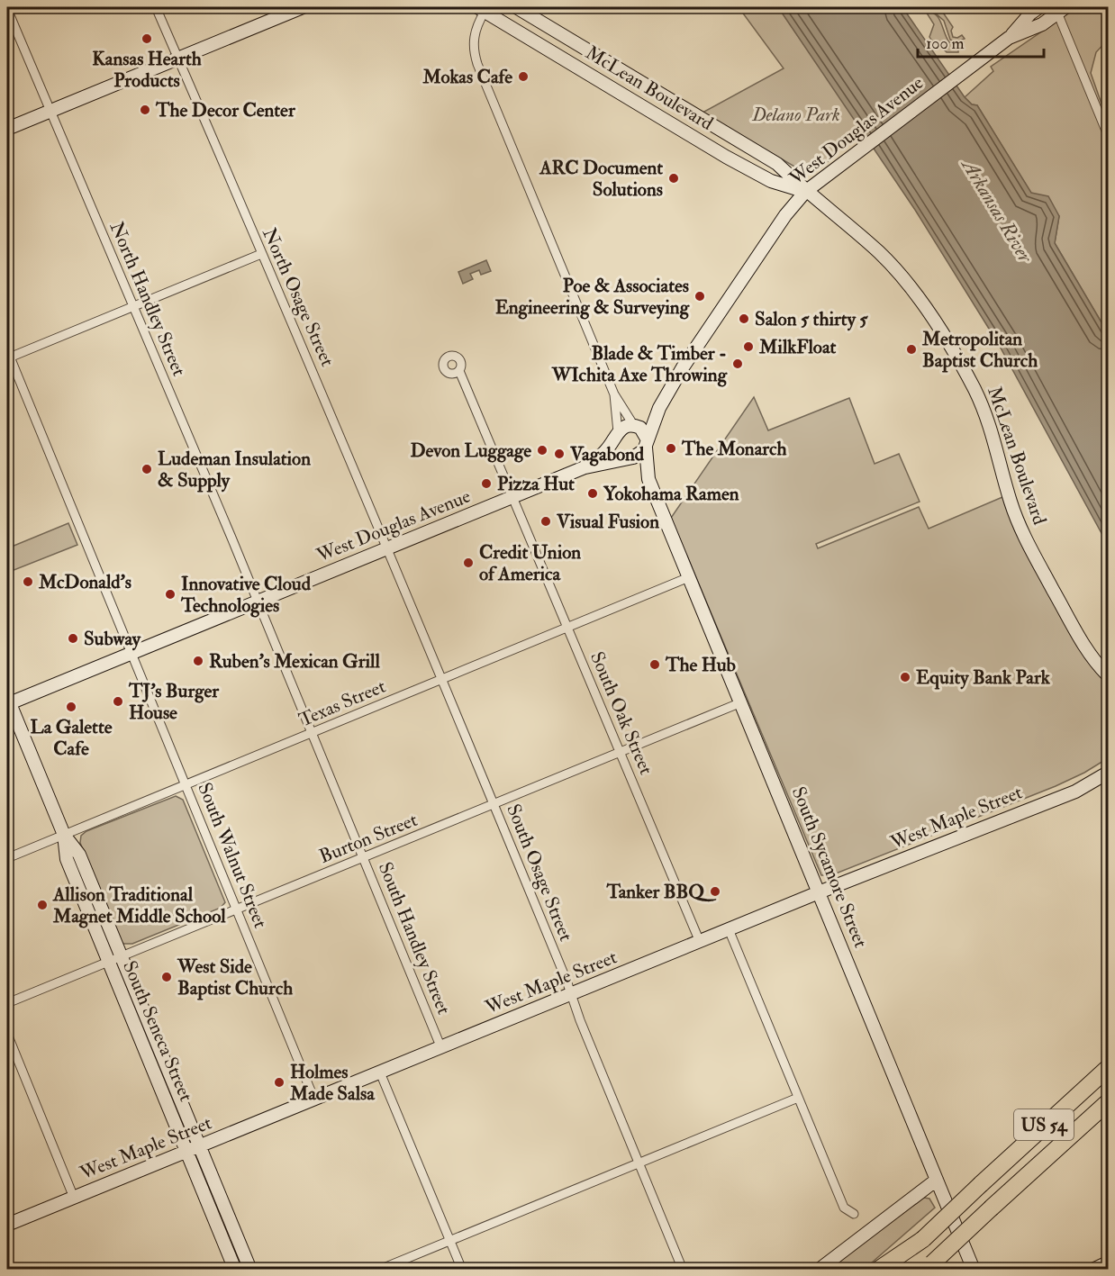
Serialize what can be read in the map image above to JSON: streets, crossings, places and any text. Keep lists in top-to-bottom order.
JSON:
{
  "streets": {
    "highway": ["US 54"],
    "street": [
      "McLean Boulevard",
      "West Douglas Avenue",
      "North Osage Street",
      "North Handley Street",
      "Texas Street",
      "South Oak Street",
      "West Maple Street",
      "Burton Street",
      "South Walnut Street",
      "South Sycamore Street",
      "South Osage Street",
      "South Handley Street",
      "South Seneca Street"
    ]
  },
  "crossings": [
    ["McLean Boulevard", "West Douglas Avenue"],
    ["West Douglas Avenue", "North Osage Street"],
    ["West Douglas Avenue", "North Handley Street"],
    ["West Douglas Avenue", "South Oak Street"],
    ["West Douglas Avenue", "South Walnut Street"],
    ["West Douglas Avenue", "South Sycamore Street"],
    ["West Douglas Avenue", "South Osage Street"],
    ["West Douglas Avenue", "South Handley Street"],
    ["West Douglas Avenue", "South Seneca Street"],
    ["North Osage Street", "South Osage Street"],
    ["North Handley Street", "South Handley Street"],
    ["Texas Street", "South Oak Street"],
    ["Texas Street", "South Walnut Street"],
    ["Texas Street", "South Sycamore Street"],
    ["Texas Street", "South Osage Street"],
    ["Texas Street", "South Handley Street"],
    ["Texas Street", "South Seneca Street"],
    ["South Oak Street", "West Maple Street"],
    ["South Oak Street", "Burton Street"],
    ["West Maple Street", "South Walnut Street"],
    ["West Maple Street", "South Sycamore Street"],
    ["West Maple Street", "South Osage Street"],
    ["West Maple Street", "South Handley Street"],
    ["West Maple Street", "South Seneca Street"],
    ["Burton Street", "South Walnut Street"],
    ["Burton Street", "South Sycamore Street"],
    ["Burton Street", "South Osage Street"],
    ["Burton Street", "South Handley Street"],
    ["Burton Street", "South Seneca Street"]
  ],
  "water": ["Arkansas River"],
  "parks": ["Delano Park"],
  "places": [
    "Kansas Hearth Products",
    "Mokas Cafe",
    "The Decor Center",
    "ARC Document Solutions",
    "Poe & Associates Engineering & Surveying",
    "Salon 5 thirty 5",
    "MilkFloat",
    "Metropolitan Baptist Church",
    "Blade & Timber - WIchita Axe Throwing",
    "The Monarch",
    "Devon Luggage",
    "Vagabond",
    "Ludeman Insulation & Supply",
    "Pizza Hut",
    "Yokohama Ramen",
    "Visual Fusion",
    "Credit Union of America",
    "McDonald's",
    "Innovative Cloud Technologies",
    "Subway",
    "Ruben's Mexican Grill",
    "The Hub",
    "Equity Bank Park",
    "TJ's Burger House",
    "La Galette Cafe",
    "Tanker BBQ",
    "Allison Traditional Magnet Middle School",
    "West Side Baptist Church",
    "Holmes Made Salsa"
  ],
  "scale_bar": "100 m"
}
